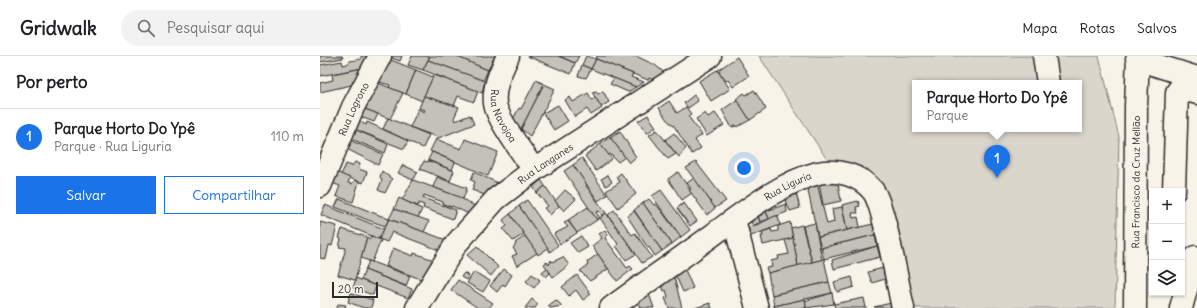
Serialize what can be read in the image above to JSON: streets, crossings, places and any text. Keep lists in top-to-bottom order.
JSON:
{
  "streets": {
    "street": [
      "Rua Logrono",
      "Rua Navojoa",
      "Rua Langanes",
      "Rua Francisco da Cruz Mellão",
      "Rua Liguria"
    ]
  },
  "crossings": [
    ["Rua Navojoa", "Rua Langanes"]
  ],
  "scale_bar": "20 m",
  "page": {
    "header": "Gridwalk",
    "search": "Pesquisar aqui",
    "nav": ["Mapa", "Rotas", "Salvos"],
    "heading": "Por perto",
    "popup": ["Parque Horto Do Ypê", "Parque"],
    "list": [
      {
        "mark": "1",
        "name": "Parque Horto Do Ypê",
        "note": "Parque · Rua Liguria",
        "value": "110 m"
      }
    ],
    "pins": "1",
    "buttons": ["Salvar", "Compartilhar"],
    "map_buttons": ["+", "−"],
    "scale": "20 m"
  }
}
